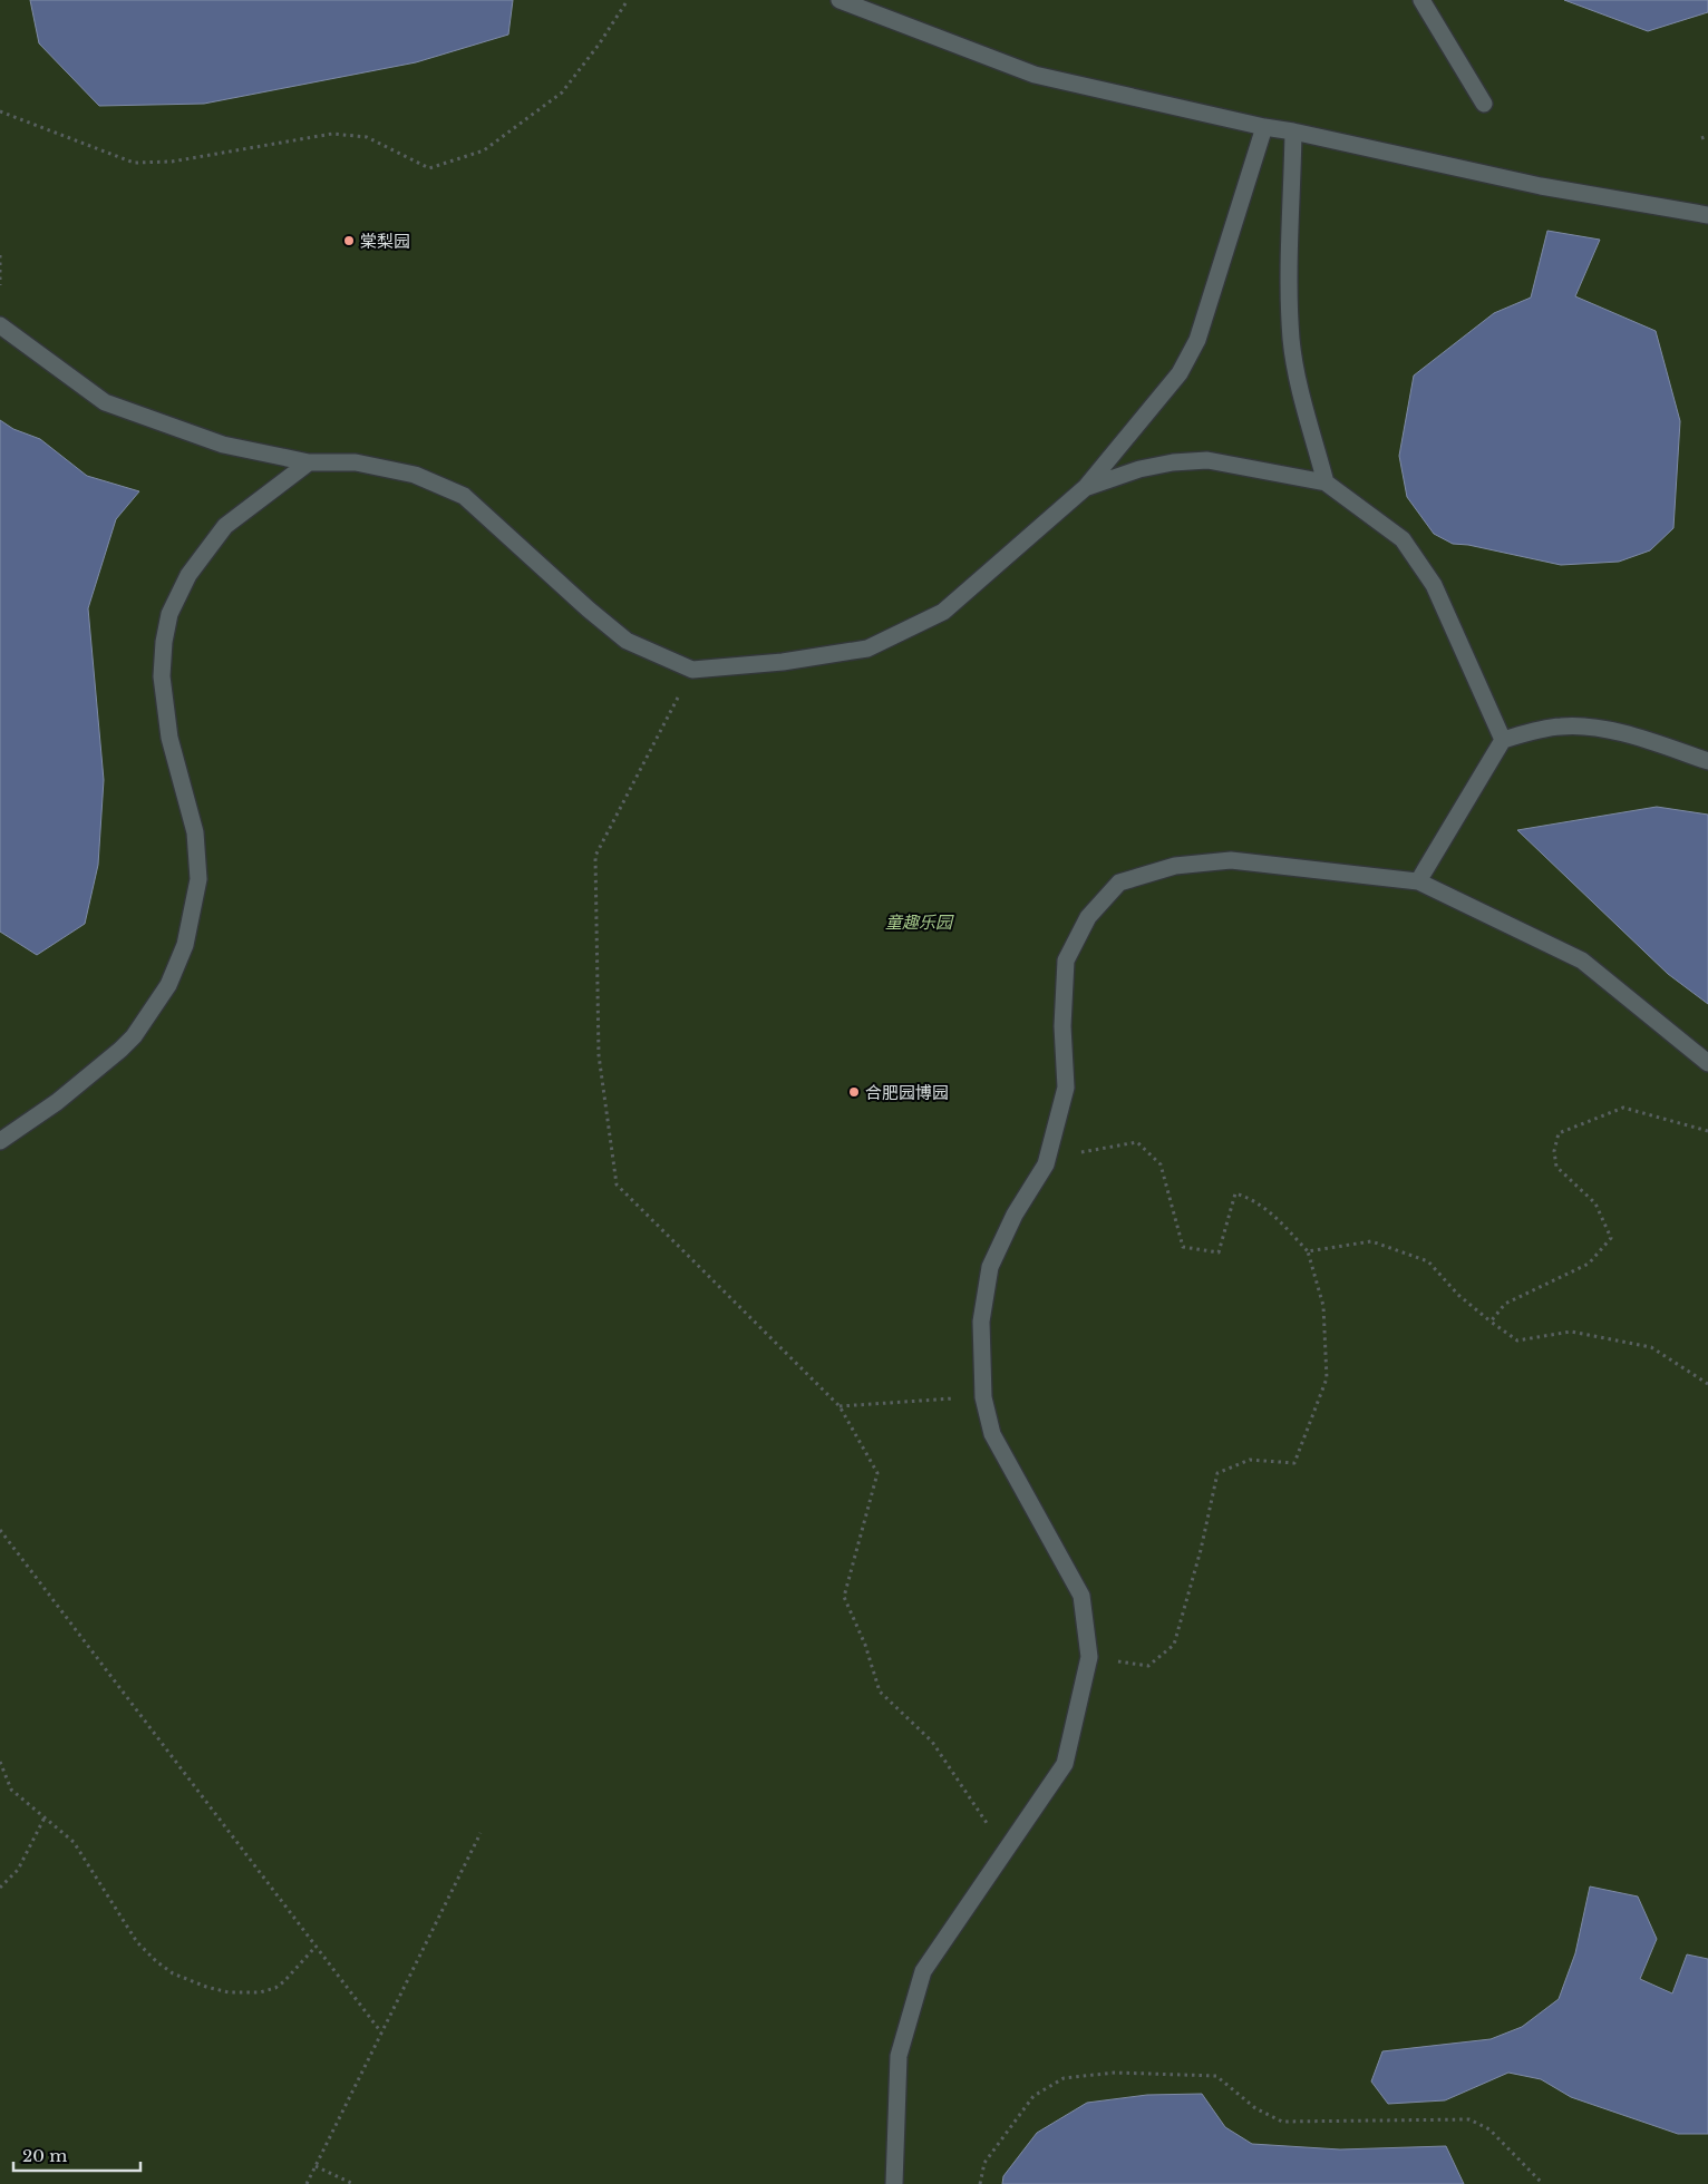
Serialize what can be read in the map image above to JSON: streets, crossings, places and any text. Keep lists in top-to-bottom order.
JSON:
{
  "parks": ["童趣乐园"],
  "places": ["棠梨园", "合肥园博园"],
  "scale_bar": "20 m"
}
